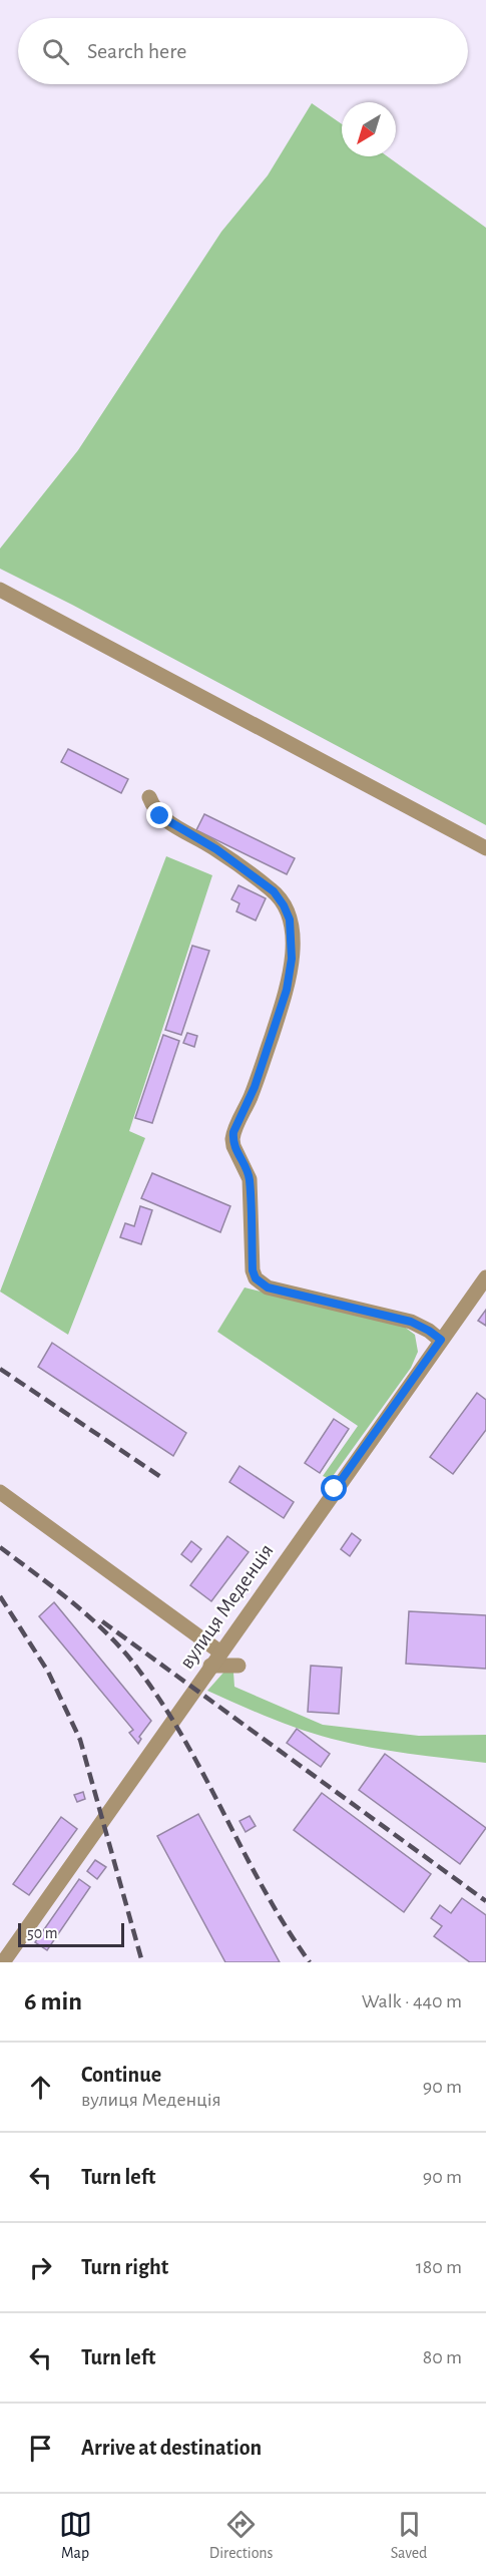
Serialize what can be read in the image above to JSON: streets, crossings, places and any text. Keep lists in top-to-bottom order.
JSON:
{
  "streets": {
    "street": ["вулиця Меденція"]
  },
  "scale_bar": "50 m",
  "north": "bottom left",
  "page": {
    "search": "Search here",
    "scale": "50 m",
    "heading": ["6 min", "Walk · 440 m"],
    "list": [
      ["Continue", "вулиця Меденція", "90 m"],
      ["Turn left", "90 m"],
      ["Turn right", "180 m"],
      ["Turn left", "80 m"],
      "Arrive at destination"
    ],
    "nav": ["Map", "Directions", "Saved"]
  }
}
